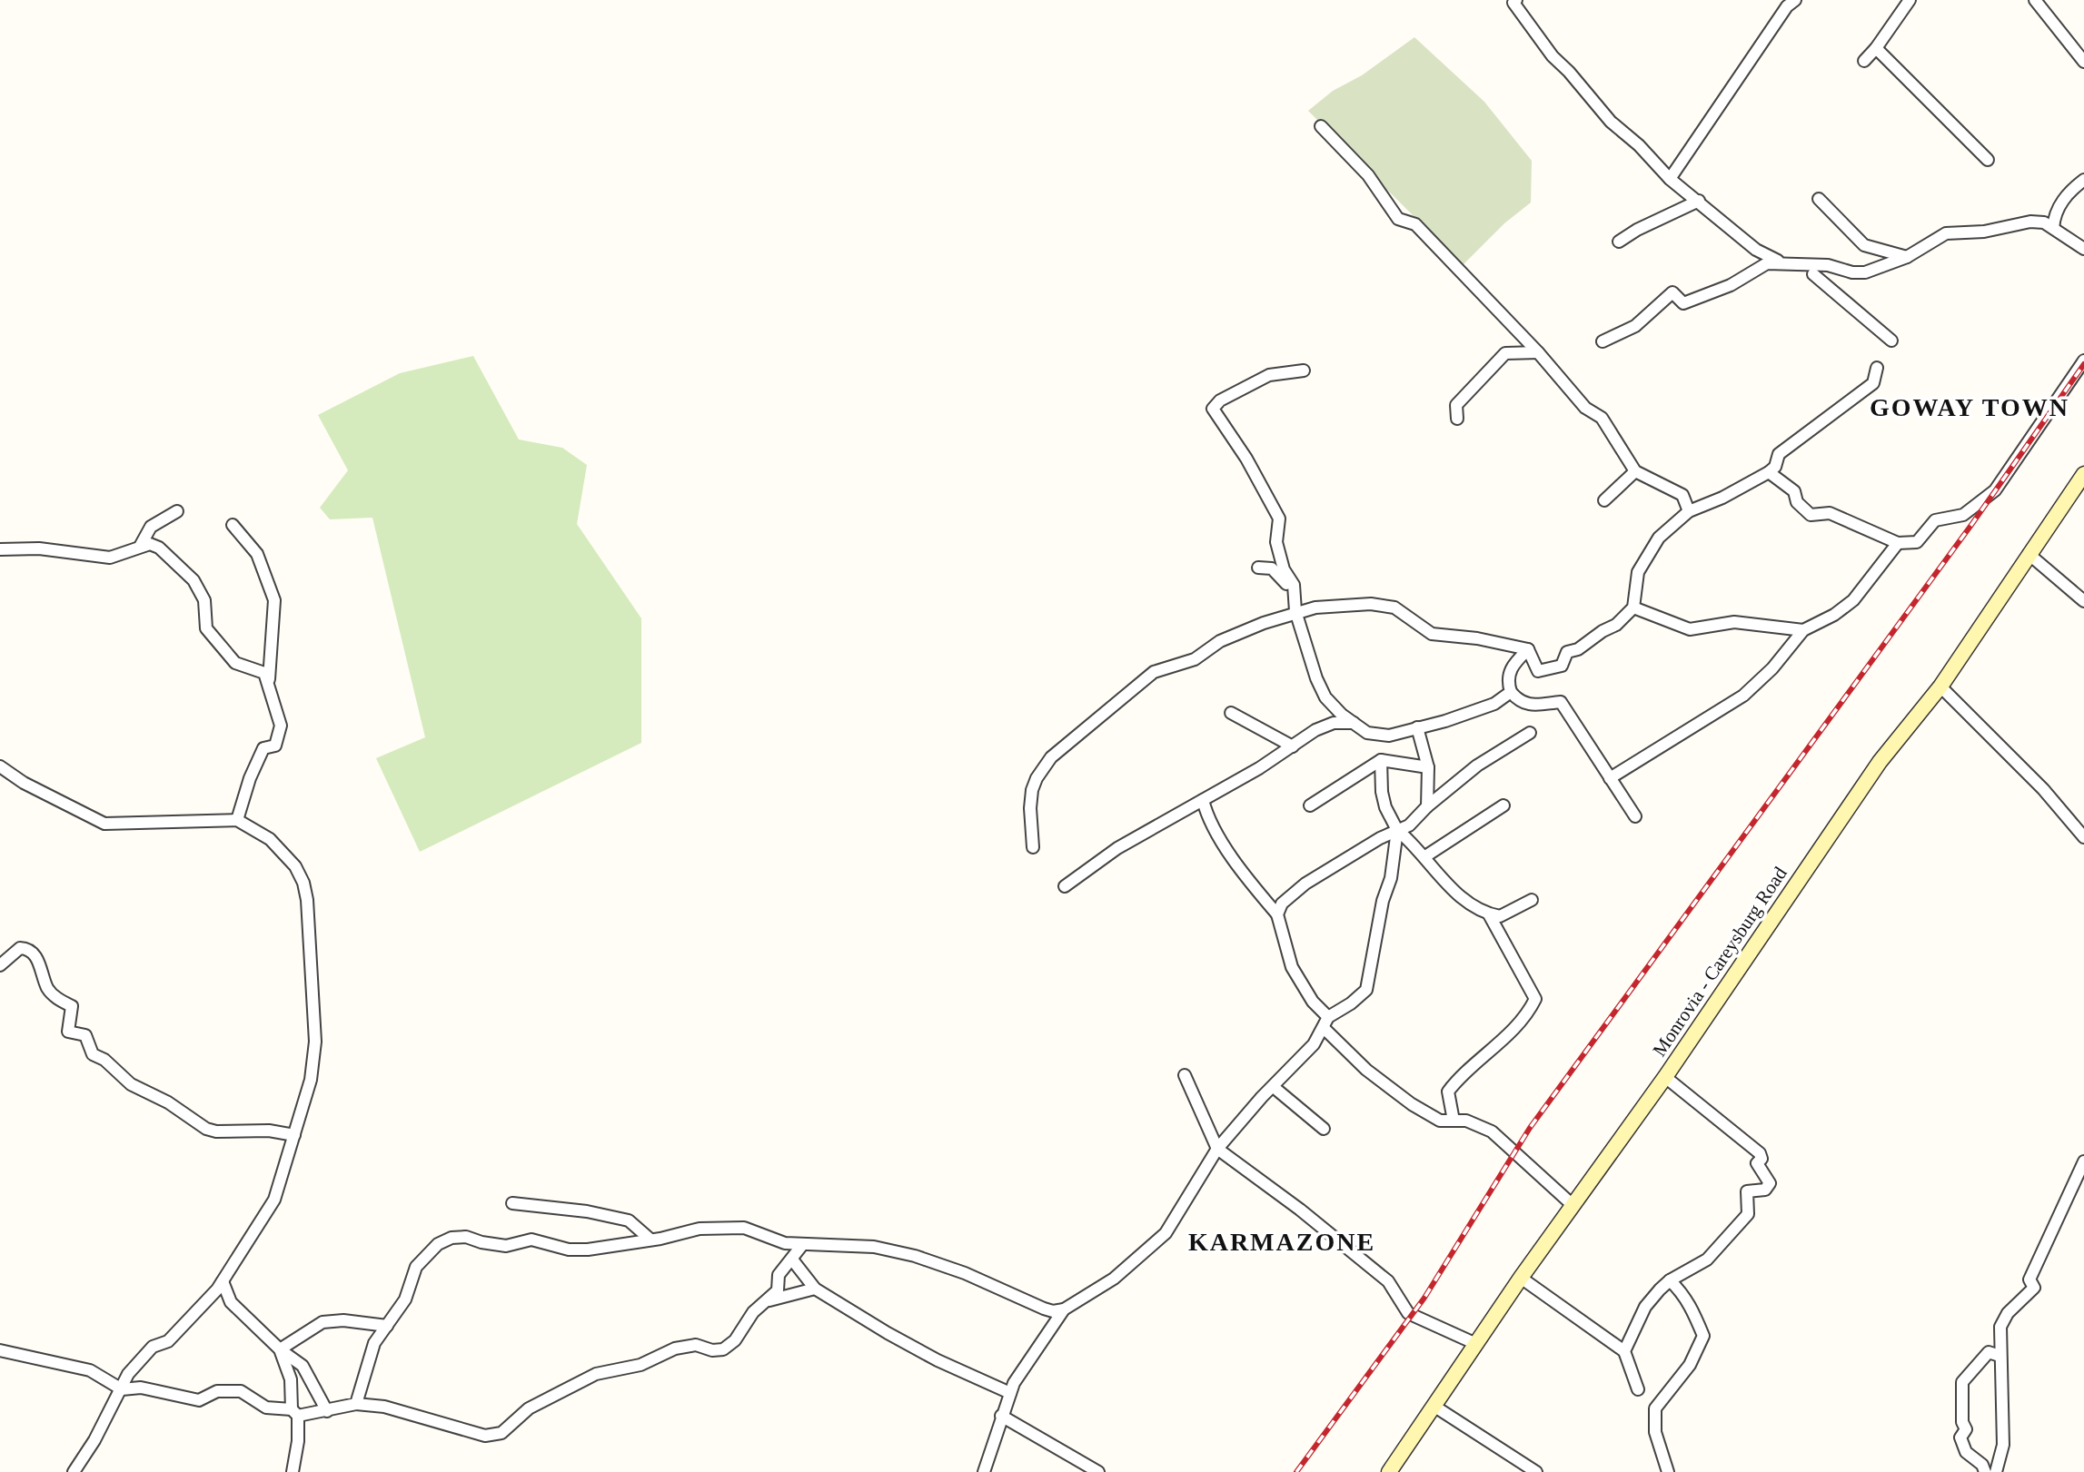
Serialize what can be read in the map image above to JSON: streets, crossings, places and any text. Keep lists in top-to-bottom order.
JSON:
{
  "streets": {
    "main road": ["Monrovia - Careysburg Road"]
  },
  "districts": ["GOWAY TOWN", "KARMAZONE"]
}
